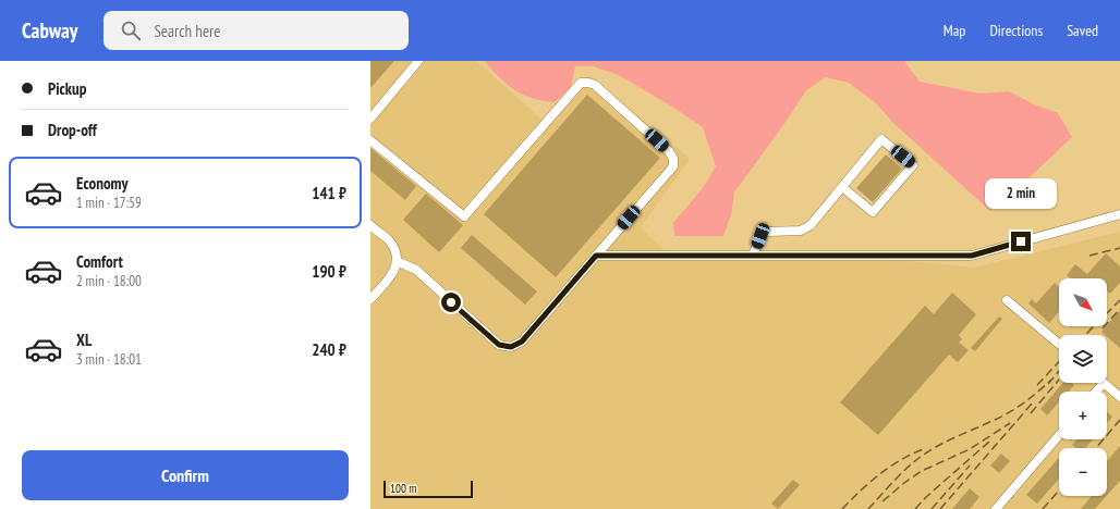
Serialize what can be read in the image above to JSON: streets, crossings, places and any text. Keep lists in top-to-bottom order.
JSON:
{
  "scale_bar": "100 m",
  "north": "bottom right",
  "page": {
    "header": "Cabway",
    "search": "Search here",
    "nav": ["Map", "Directions", "Saved"],
    "banner": ["Pickup", "Drop-off"],
    "list": [
      {
        "name": "Economy",
        "note": "1 min · 17:59",
        "value": "141 ₽"
      },
      {
        "name": "Comfort",
        "note": "2 min · 18:00",
        "value": "190 ₽"
      },
      {
        "name": "XL",
        "note": "3 min · 18:01",
        "value": "240 ₽"
      }
    ],
    "bubble": "2 min",
    "map_buttons": ["+", "−"],
    "buttons": "Confirm",
    "scale": "100 m"
  }
}
